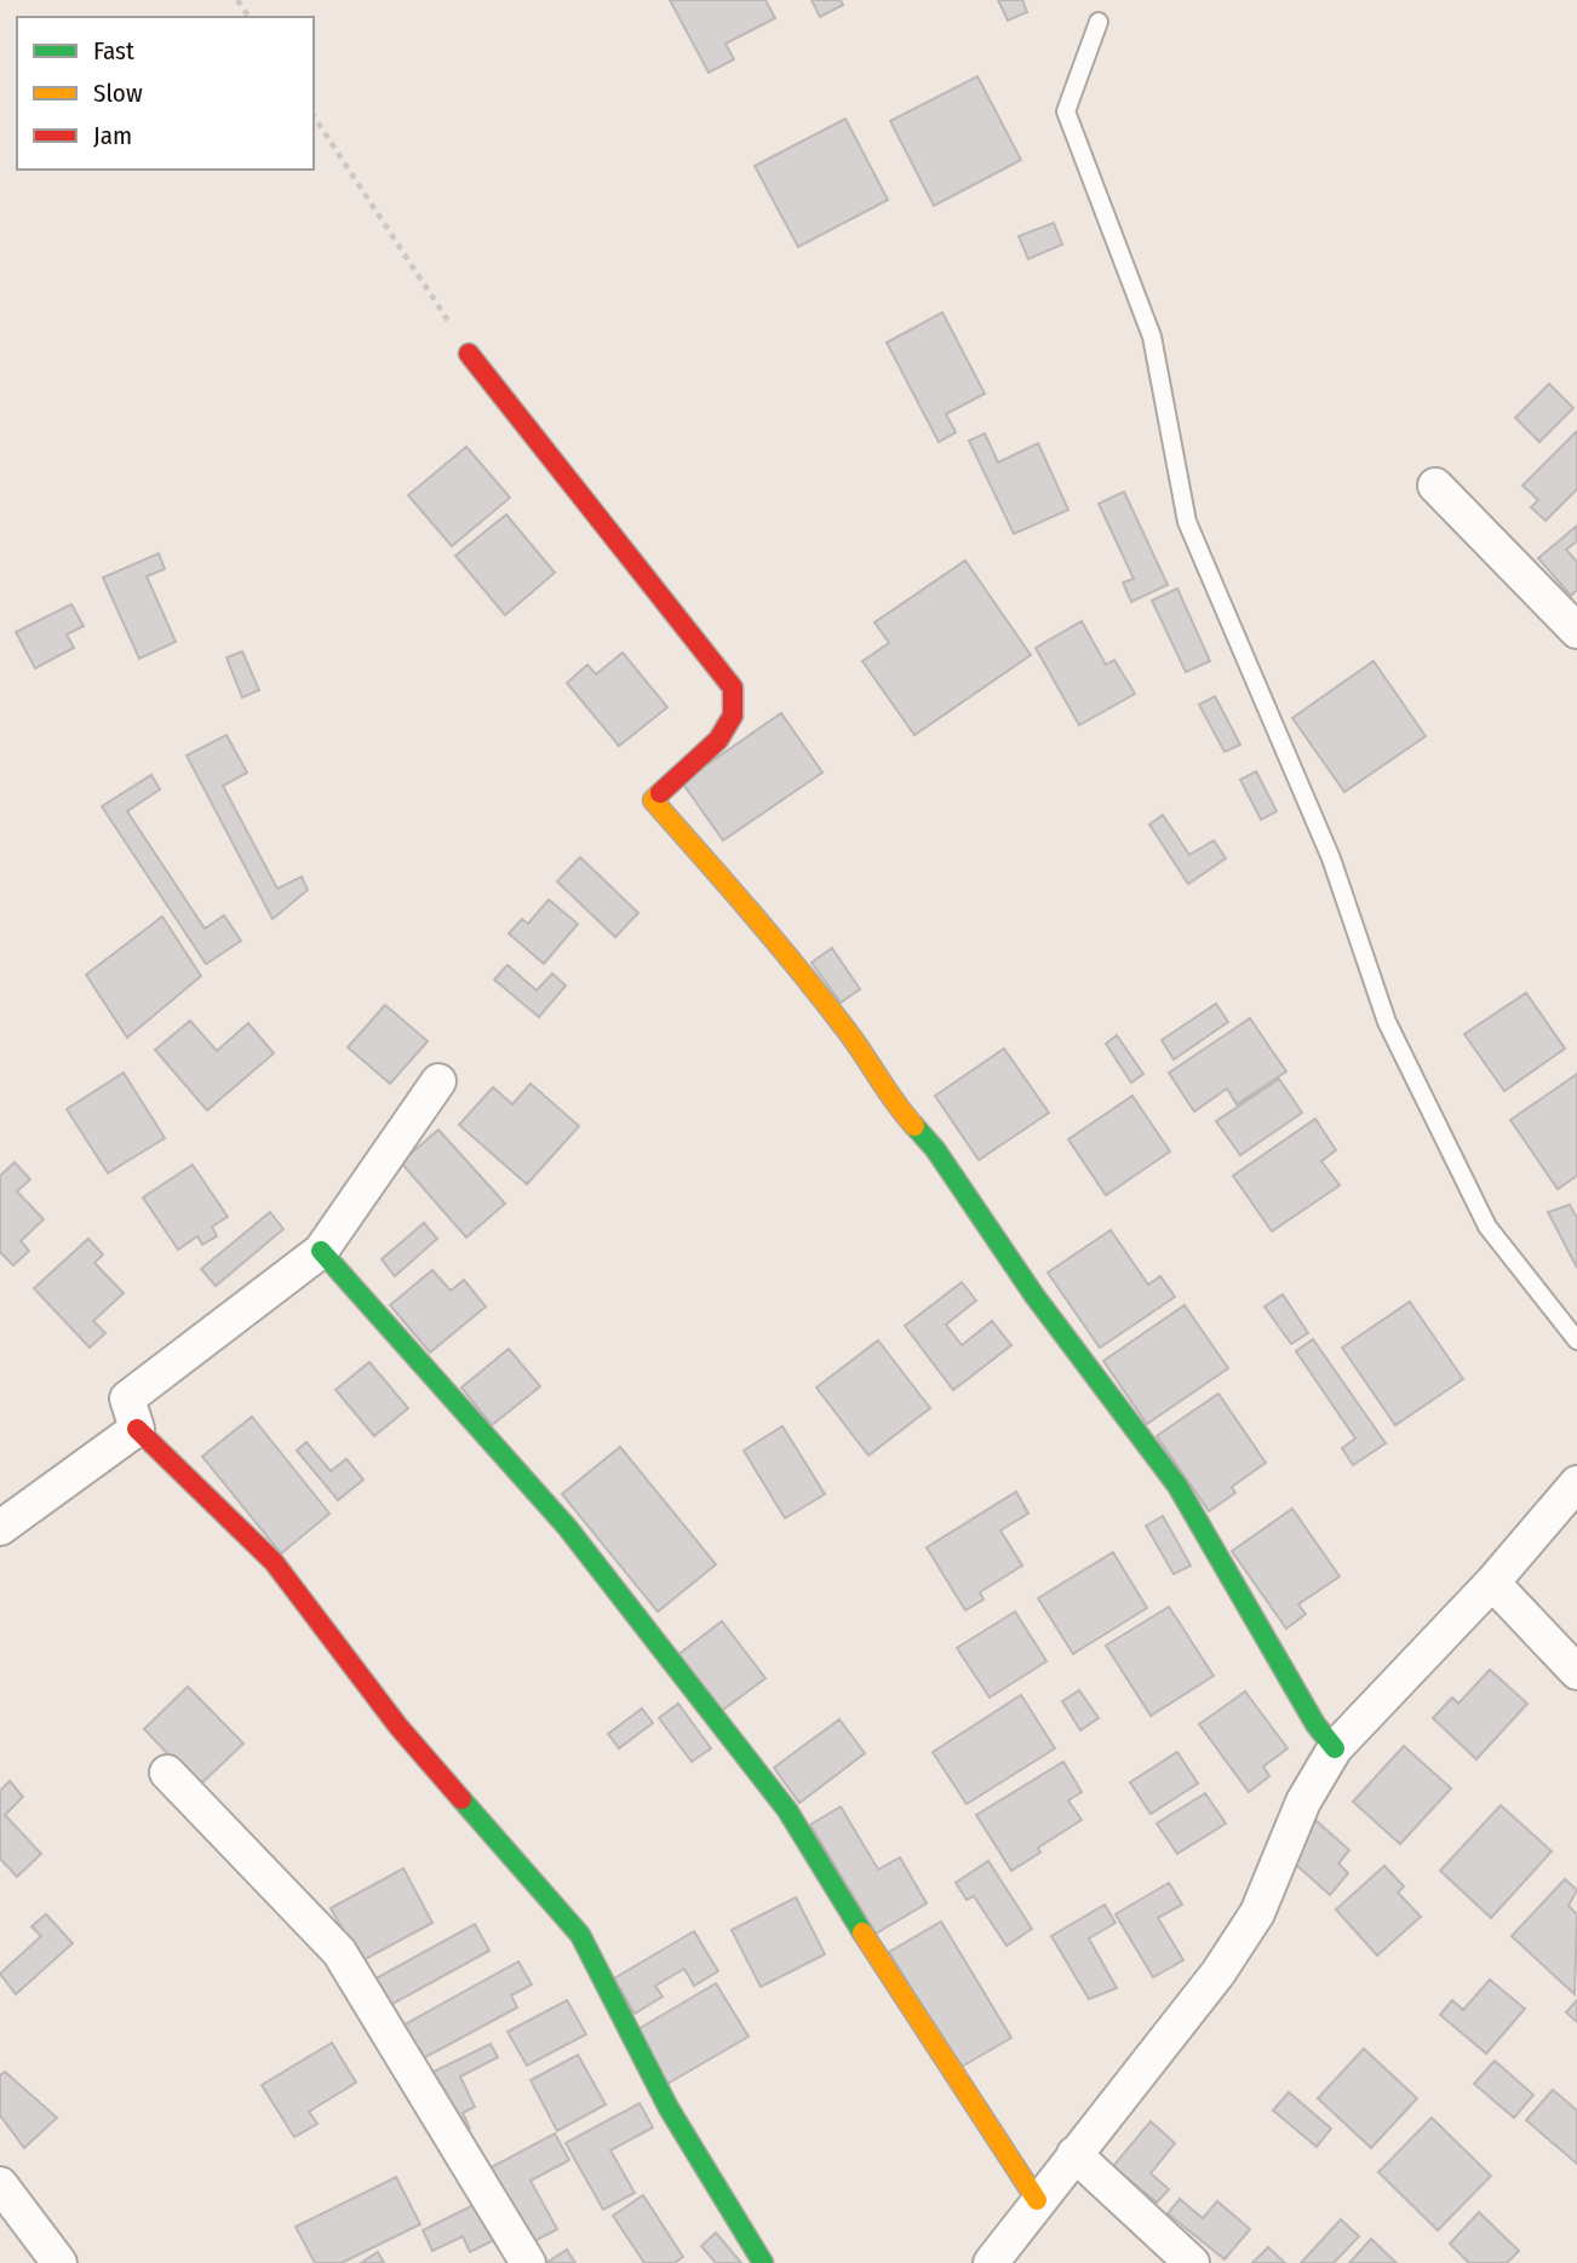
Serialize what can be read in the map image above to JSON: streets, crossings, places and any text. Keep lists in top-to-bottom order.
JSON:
{
  "legend": ["Fast", "Slow", "Jam"]
}
